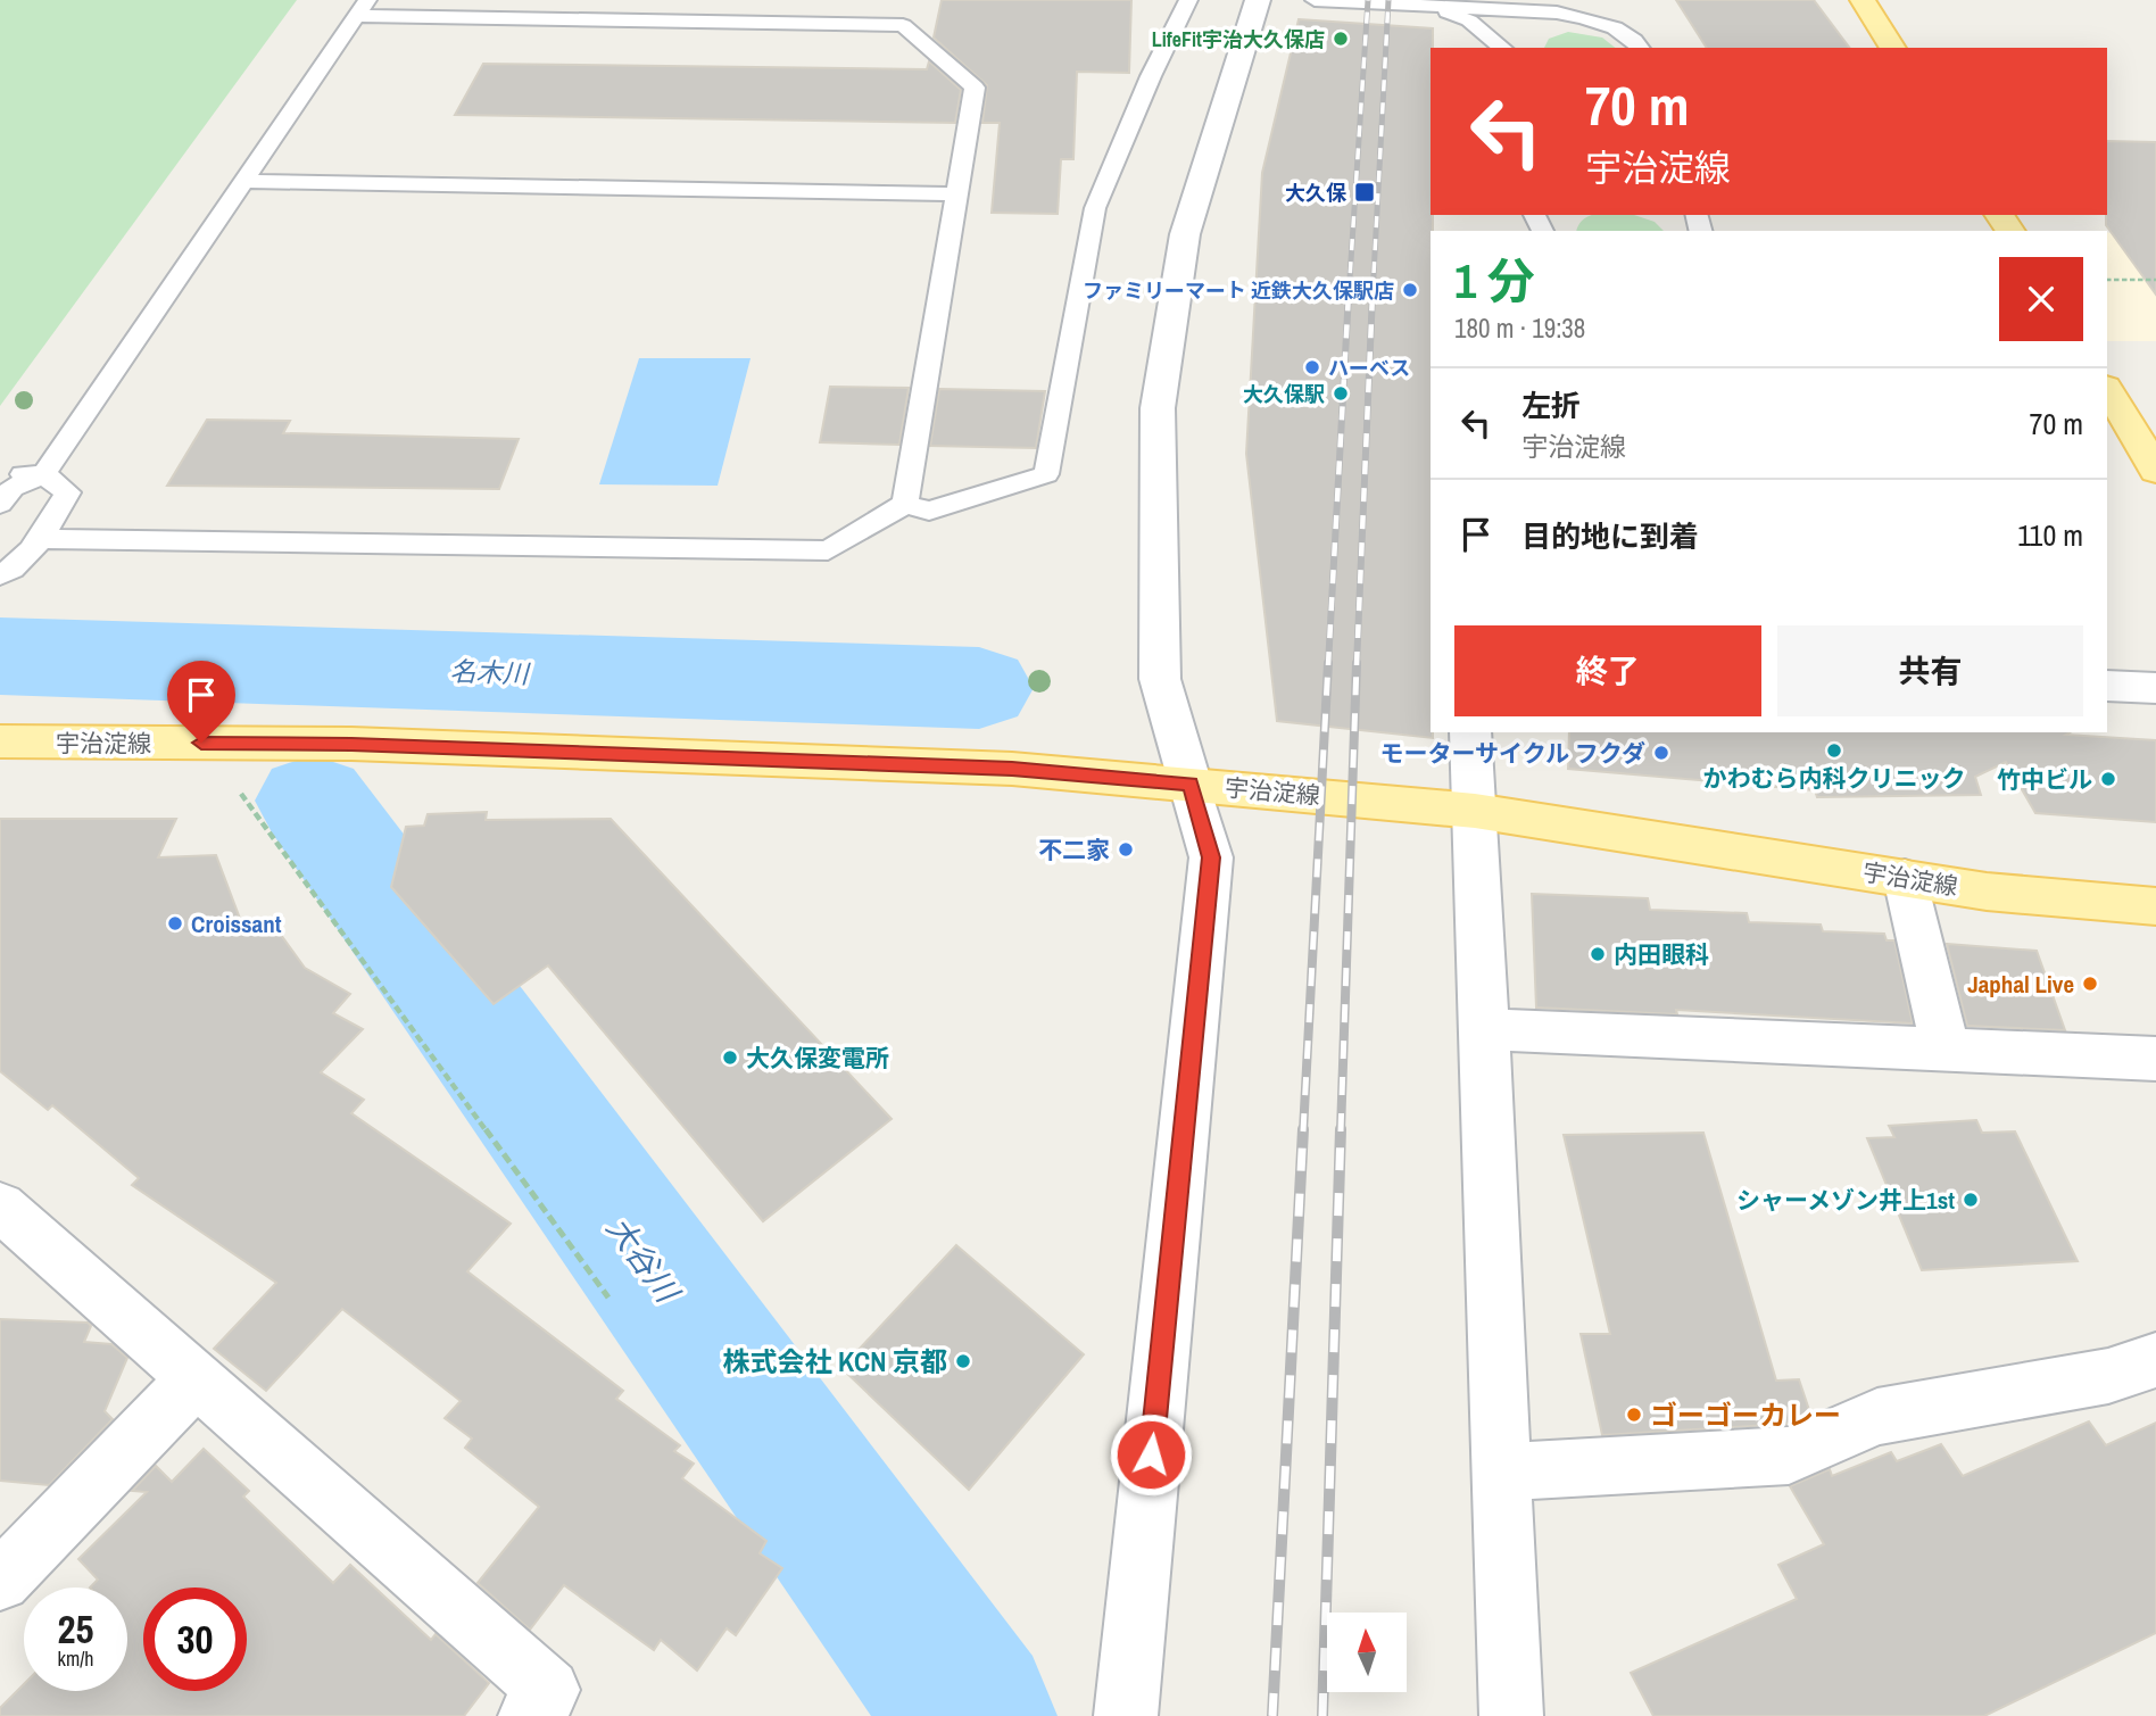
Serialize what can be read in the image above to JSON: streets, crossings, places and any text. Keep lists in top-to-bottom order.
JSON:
{
  "streets": {
    "main road": ["宇治淀線"]
  },
  "water": ["名木川", "大谷川"],
  "places": {
    "other": [
      "LifeFit宇治大久保店",
      "ファミリーマート 近鉄大久保駅店",
      "ハーベス",
      "大久保駅",
      "かわむら内科クリニック",
      "モーターサイクル フクダ",
      "竹中ビル",
      "不二家",
      "Croissant",
      "内田眼科",
      "Japhal Live",
      "大久保変電所",
      "シャーメゾン井上1st",
      "株式会社 KCN 京都",
      "ゴーゴーカレー"
    ],
    "transit": ["大久保"]
  },
  "north": "top",
  "page": {
    "turn": ["70 m", "宇治淀線"],
    "heading": ["1 分", "180 m · 19:38"],
    "list": [
      {
        "name": "左折",
        "note": "宇治淀線",
        "value": "70 m"
      },
      {
        "name": "目的地に到着",
        "value": "110 m"
      }
    ],
    "buttons": ["終了", "共有"],
    "speed": "25 km/h",
    "limit": "30"
  }
}
